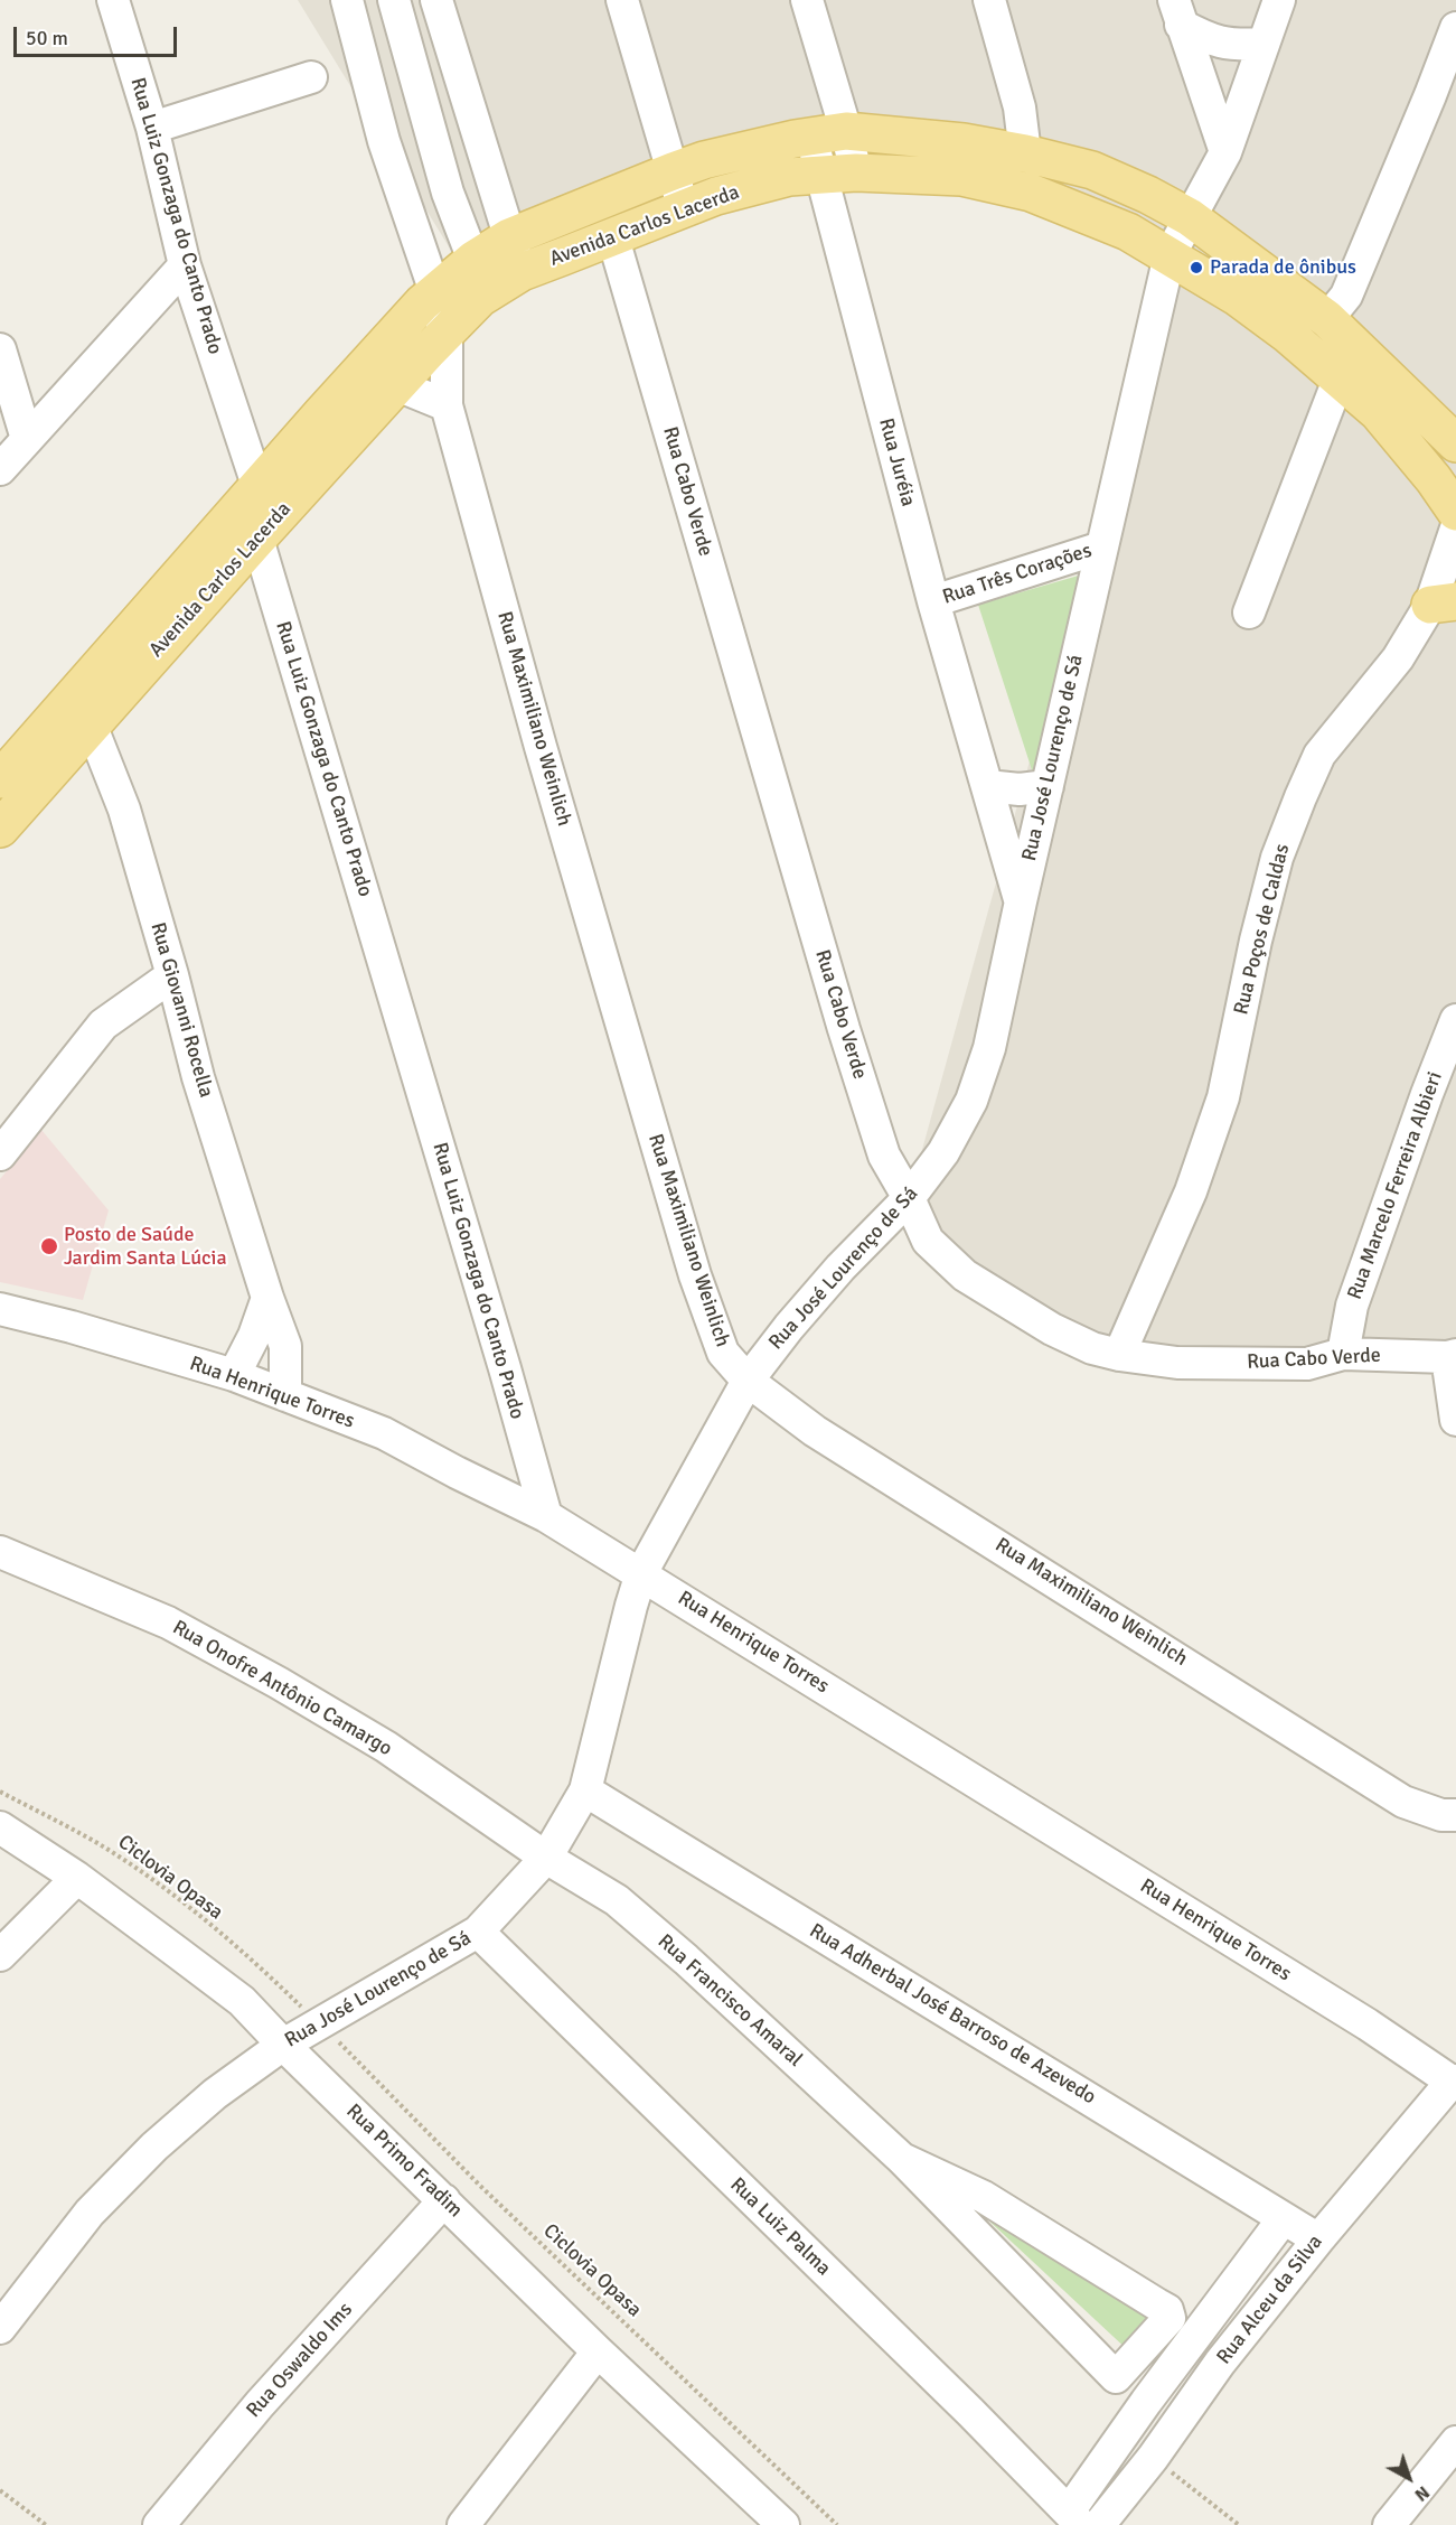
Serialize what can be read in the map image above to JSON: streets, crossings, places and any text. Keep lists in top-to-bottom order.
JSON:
{
  "streets": {
    "main road": ["Avenida Carlos Lacerda"],
    "street": [
      "Rua Luiz Gonzaga do Canto Prado",
      "Rua Juréia",
      "Rua Cabo Verde",
      "Rua Três Corações",
      "Rua Maximiliano Weinlich",
      "Rua José Lourenço de Sá",
      "Rua Poços de Caldas",
      "Rua Giovanni Rocella",
      "Rua Marcelo Ferreira Albieri",
      "Rua Henrique Torres",
      "Rua Onofre Antônio Camargo",
      "Rua Francisco Amaral",
      "Rua Adherbal José Barroso de Azevedo",
      "Rua Primo Fradim",
      "Rua Luiz Palma",
      "Rua Alceu da Silva",
      "Rua Oswaldo Ims"
    ],
    "path": ["Ciclovia Opasa"]
  },
  "crossings": [
    ["Rua Luiz Gonzaga do Canto Prado", "Avenida Carlos Lacerda"],
    ["Rua Luiz Gonzaga do Canto Prado", "Rua Henrique Torres"],
    ["Avenida Carlos Lacerda", "Rua Juréia"],
    ["Avenida Carlos Lacerda", "Rua Cabo Verde"],
    ["Avenida Carlos Lacerda", "Rua Maximiliano Weinlich"],
    ["Avenida Carlos Lacerda", "Rua José Lourenço de Sá"],
    ["Avenida Carlos Lacerda", "Rua Giovanni Rocella"],
    ["Rua Juréia", "Rua Três Corações"],
    ["Rua Juréia", "Rua José Lourenço de Sá"],
    ["Rua Cabo Verde", "Rua José Lourenço de Sá"],
    ["Rua Cabo Verde", "Rua Poços de Caldas"],
    ["Rua Cabo Verde", "Rua Marcelo Ferreira Albieri"],
    ["Rua Três Corações", "Rua José Lourenço de Sá"],
    ["Rua Maximiliano Weinlich", "Rua José Lourenço de Sá"],
    ["Rua José Lourenço de Sá", "Rua Henrique Torres"],
    ["Rua José Lourenço de Sá", "Rua Onofre Antônio Camargo"],
    ["Rua José Lourenço de Sá", "Rua Francisco Amaral"],
    ["Rua José Lourenço de Sá", "Rua Adherbal José Barroso de Azevedo"],
    ["Rua José Lourenço de Sá", "Rua Primo Fradim"],
    ["Rua José Lourenço de Sá", "Rua Luiz Palma"],
    ["Rua Giovanni Rocella", "Rua Henrique Torres"],
    ["Rua Henrique Torres", "Rua Alceu da Silva"],
    ["Rua Onofre Antônio Camargo", "Rua Francisco Amaral"],
    ["Rua Adherbal José Barroso de Azevedo", "Rua Alceu da Silva"],
    ["Rua Primo Fradim", "Rua Oswaldo Ims"]
  ],
  "places": ["Parada de ônibus", "Posto de Saúde Jardim Santa Lúcia"],
  "scale_bar": "50 m",
  "north": "bottom right"
}
